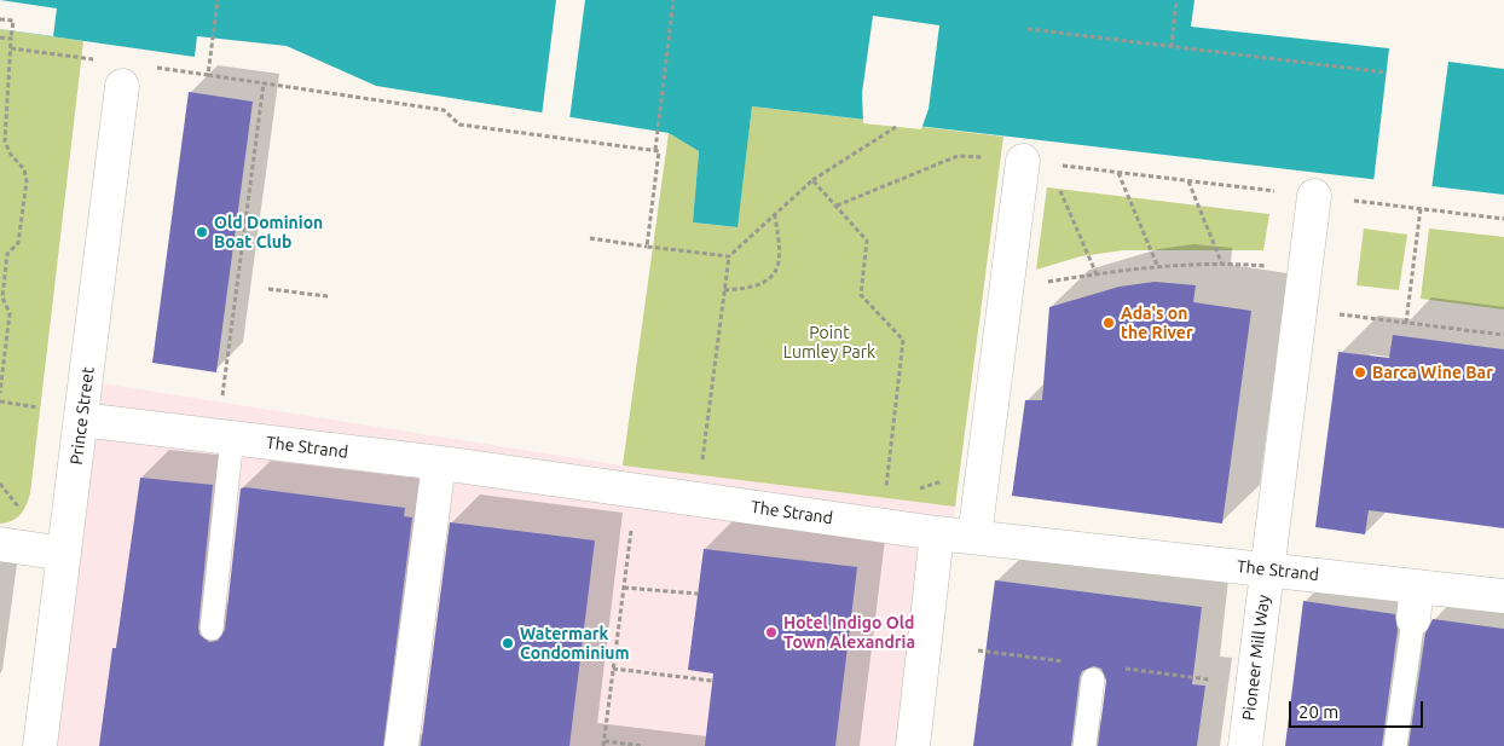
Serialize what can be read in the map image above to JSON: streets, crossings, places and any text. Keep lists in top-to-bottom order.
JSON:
{
  "streets": {
    "street": ["Prince Street", "The Strand", "Pioneer Mill Way"]
  },
  "crossings": [
    ["Prince Street", "The Strand"],
    ["The Strand", "Pioneer Mill Way"]
  ],
  "parks": ["Point Lumley Park"],
  "places": [
    "Old Dominion Boat Club",
    "Ada's on the River",
    "Barca Wine Bar",
    "Hotel Indigo Old Town Alexandria",
    "Watermark Condominium"
  ],
  "scale_bar": "20 m"
}
